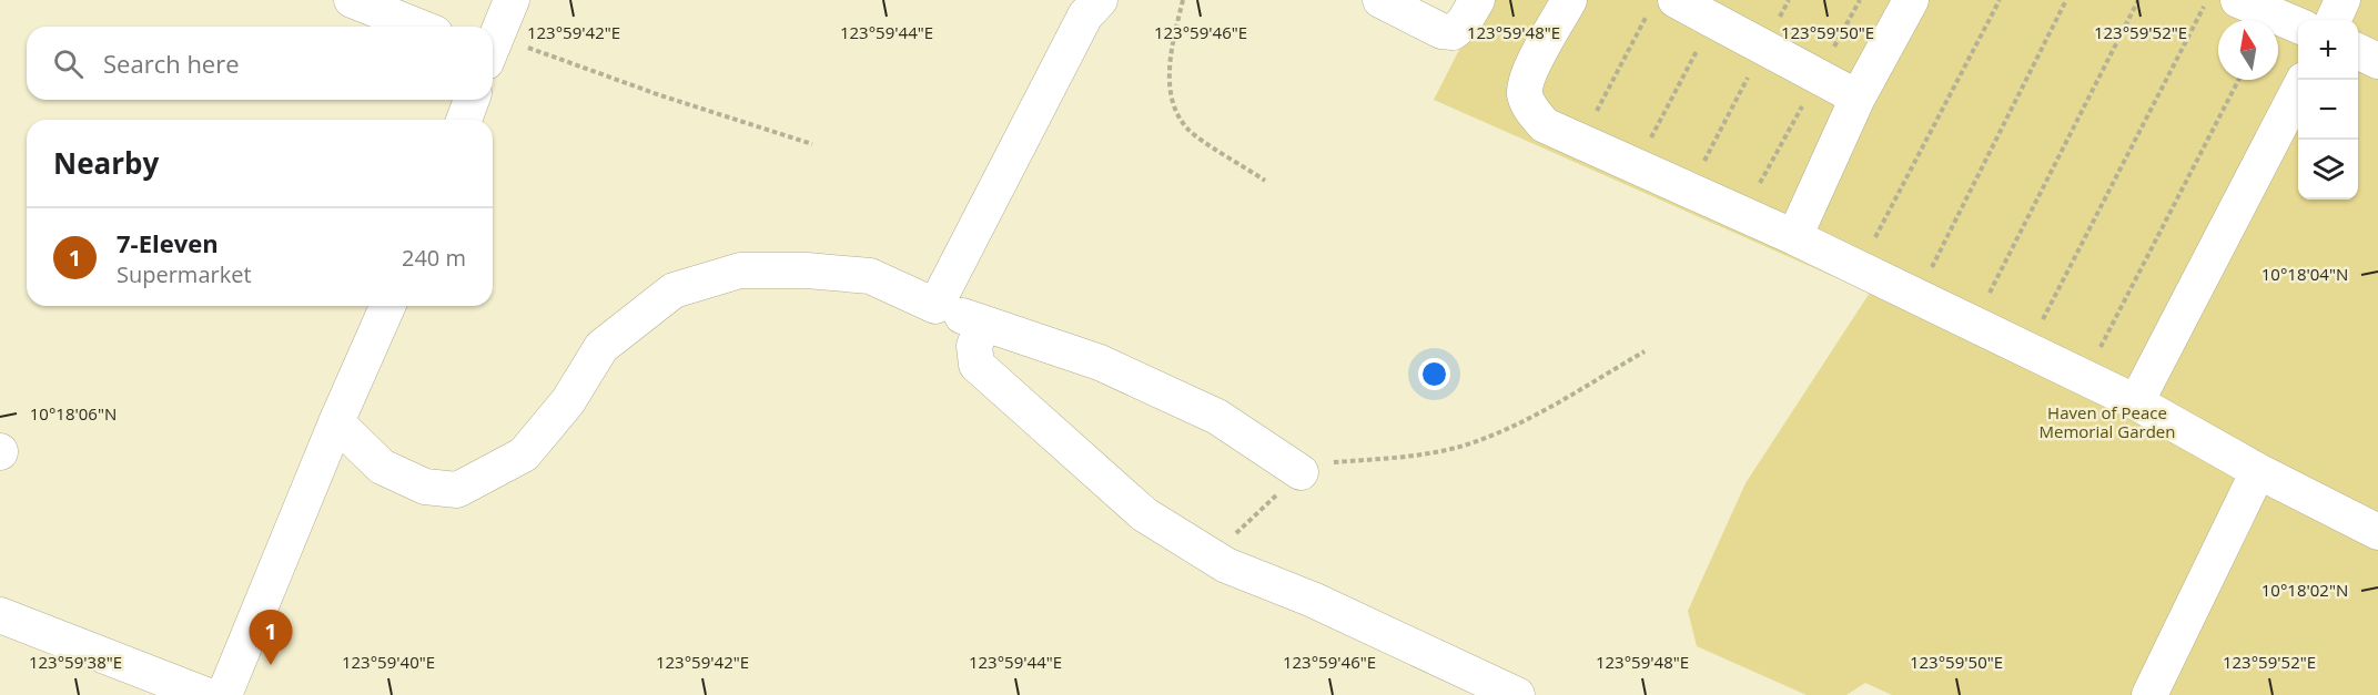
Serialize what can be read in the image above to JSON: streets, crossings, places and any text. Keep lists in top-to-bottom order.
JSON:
{
  "parks": ["Haven of Peace Memorial Garden"],
  "north": "top",
  "page": {
    "map_buttons": ["+", "−"],
    "search": "Search here",
    "heading": "Nearby",
    "list": [
      {
        "mark": "1",
        "name": "7-Eleven",
        "note": "Supermarket",
        "value": "240 m"
      }
    ],
    "pins": "1"
  },
  "coordinates": [
    "123°59'42\"E",
    "123°59'44\"E",
    "123°59'46\"E",
    "123°59'48\"E",
    "123°59'50\"E",
    "123°59'52\"E",
    "10°18'04\"N",
    "10°18'06\"N",
    "10°18'02\"N",
    "123°59'38\"E",
    "123°59'40\"E"
  ]
}
